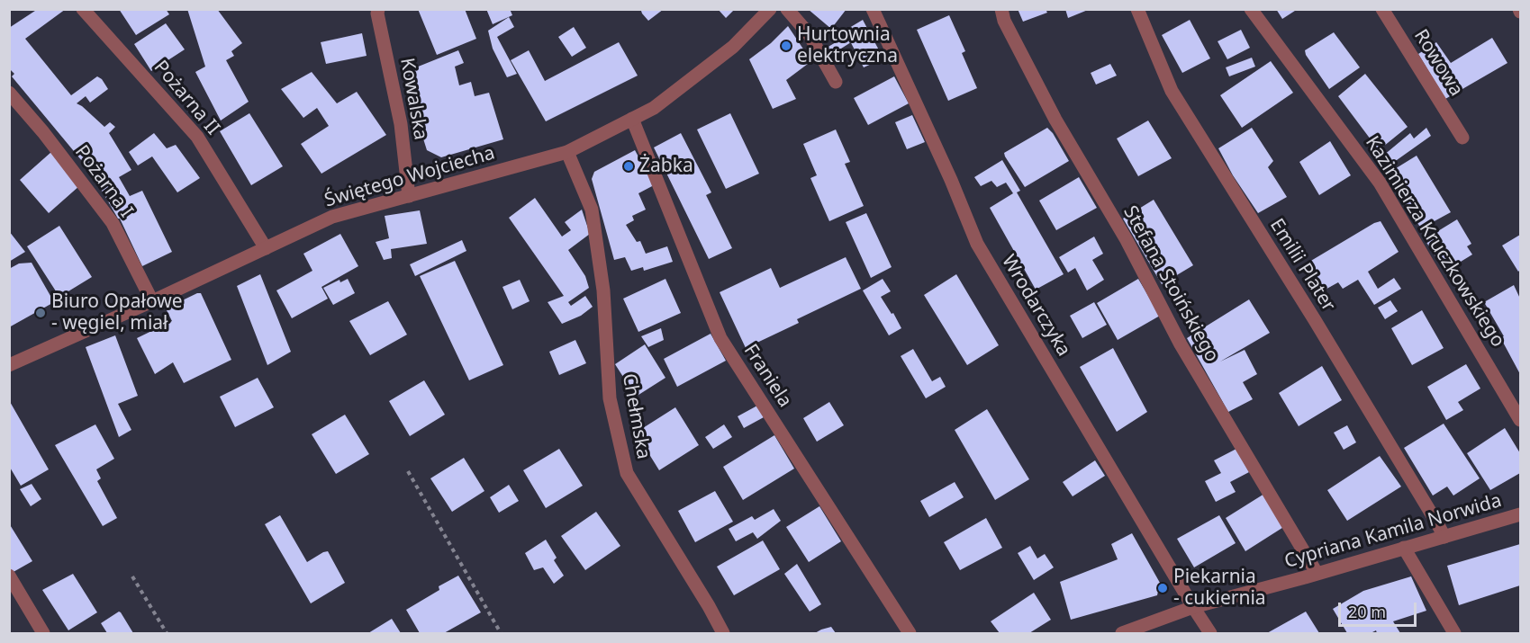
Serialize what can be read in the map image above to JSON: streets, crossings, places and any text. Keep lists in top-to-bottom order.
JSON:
{
  "streets": {
    "street": [
      "Rowowa",
      "Pożarna II",
      "Kowalska",
      "Świętego Wojciecha",
      "Pożarna I",
      "Kazimierza Kruczkowskiego",
      "Emilii Plater",
      "Stefana Stoińskiego",
      "Wrodarczyka",
      "Franiela",
      "Chełmska",
      "Cypriana Kamila Norwida"
    ]
  },
  "crossings": [
    ["Pożarna II", "Świętego Wojciecha"],
    ["Kowalska", "Świętego Wojciecha"],
    ["Świętego Wojciecha", "Pożarna I"],
    ["Świętego Wojciecha", "Franiela"],
    ["Świętego Wojciecha", "Chełmska"],
    ["Emilii Plater", "Cypriana Kamila Norwida"],
    ["Stefana Stoińskiego", "Cypriana Kamila Norwida"],
    ["Wrodarczyka", "Cypriana Kamila Norwida"]
  ],
  "places": [
    "Hurtownia elektryczna",
    "Żabka",
    "Biuro Opałowe - węgiel, miał",
    "Piekarnia - cukiernia"
  ],
  "scale_bar": "20 m"
}
